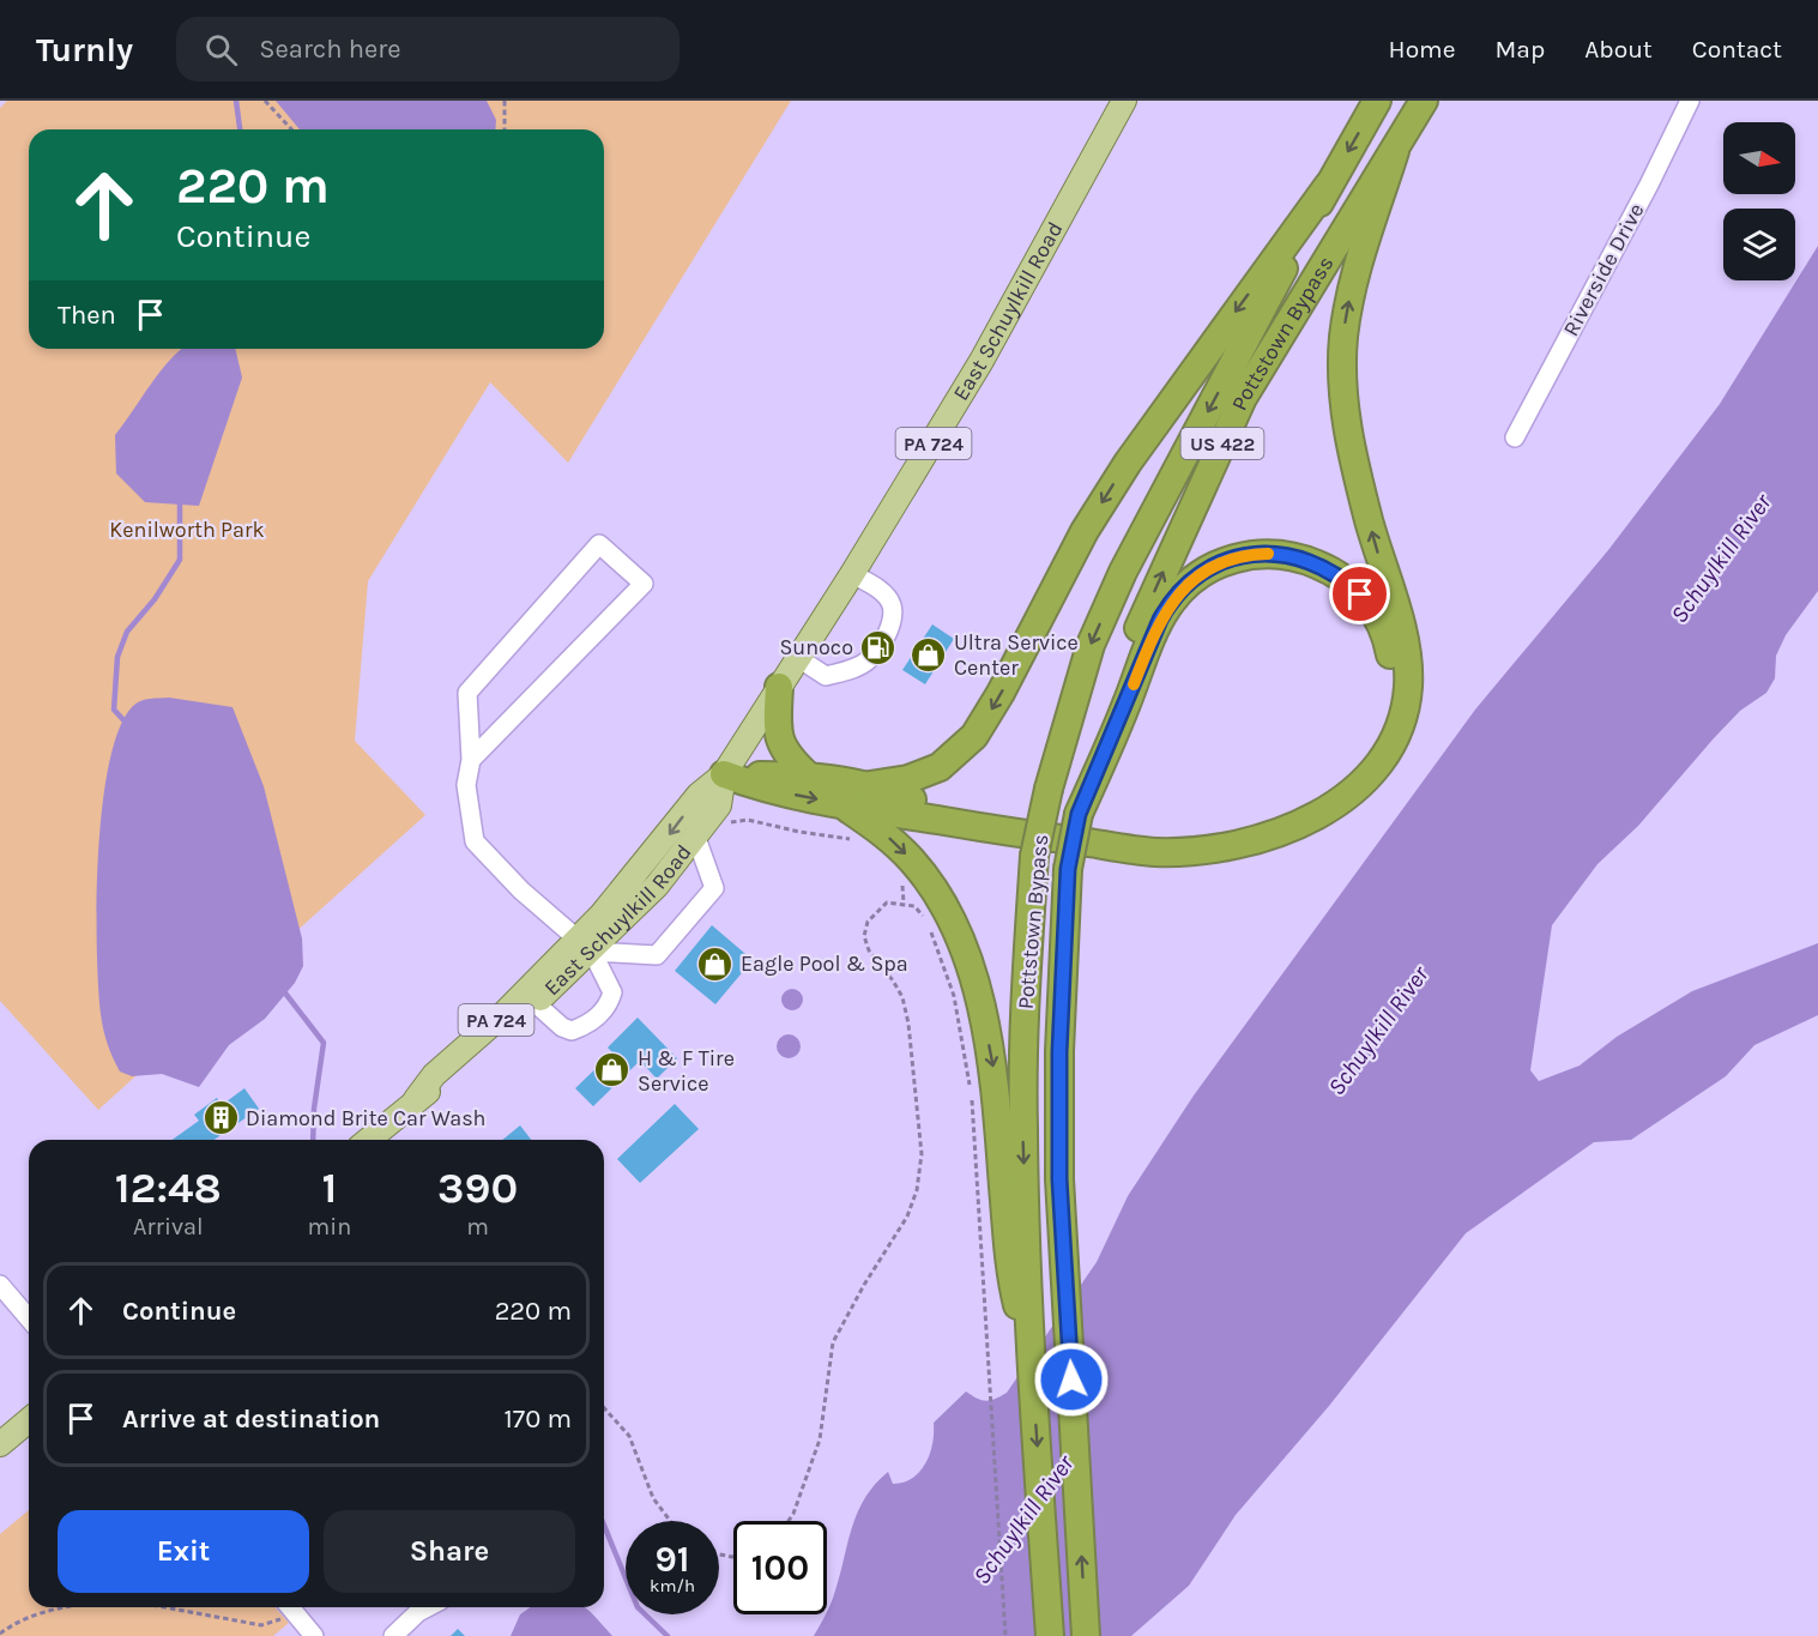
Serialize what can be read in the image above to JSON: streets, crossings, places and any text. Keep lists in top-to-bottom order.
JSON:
{
  "streets": {
    "highway": ["Pottstown Bypass", "US 422"],
    "main road": ["East Schuylkill Road", "PA 724"],
    "street": ["Riverside Drive"]
  },
  "crossings": [
    ["Pottstown Bypass", "US 422"]
  ],
  "water": ["Schuylkill River"],
  "parks": ["Kenilworth Park"],
  "places": {
    "fuel station": ["Sunoco"],
    "shop": ["Ultra Service Center", "Eagle Pool & Spa", "H & F Tire Service"],
    "building": ["Diamond Brite Car Wash"]
  },
  "north": "right",
  "page": {
    "header": "Turnly",
    "search": "Search here",
    "nav": [
      "Home",
      "Map",
      "About",
      "Contact"
    ],
    "turn": ["220 m", "Continue"],
    "then": "Then",
    "eta": [
      "12:48",
      "Arrival",
      "1",
      "min",
      "390",
      "m"
    ],
    "list": [
      {
        "name": "Continue",
        "value": "220 m"
      },
      {
        "name": "Arrive at destination",
        "value": "170 m"
      }
    ],
    "buttons": ["Exit", "Share"],
    "speed": "91 km/h",
    "limit": "100"
  }
}
